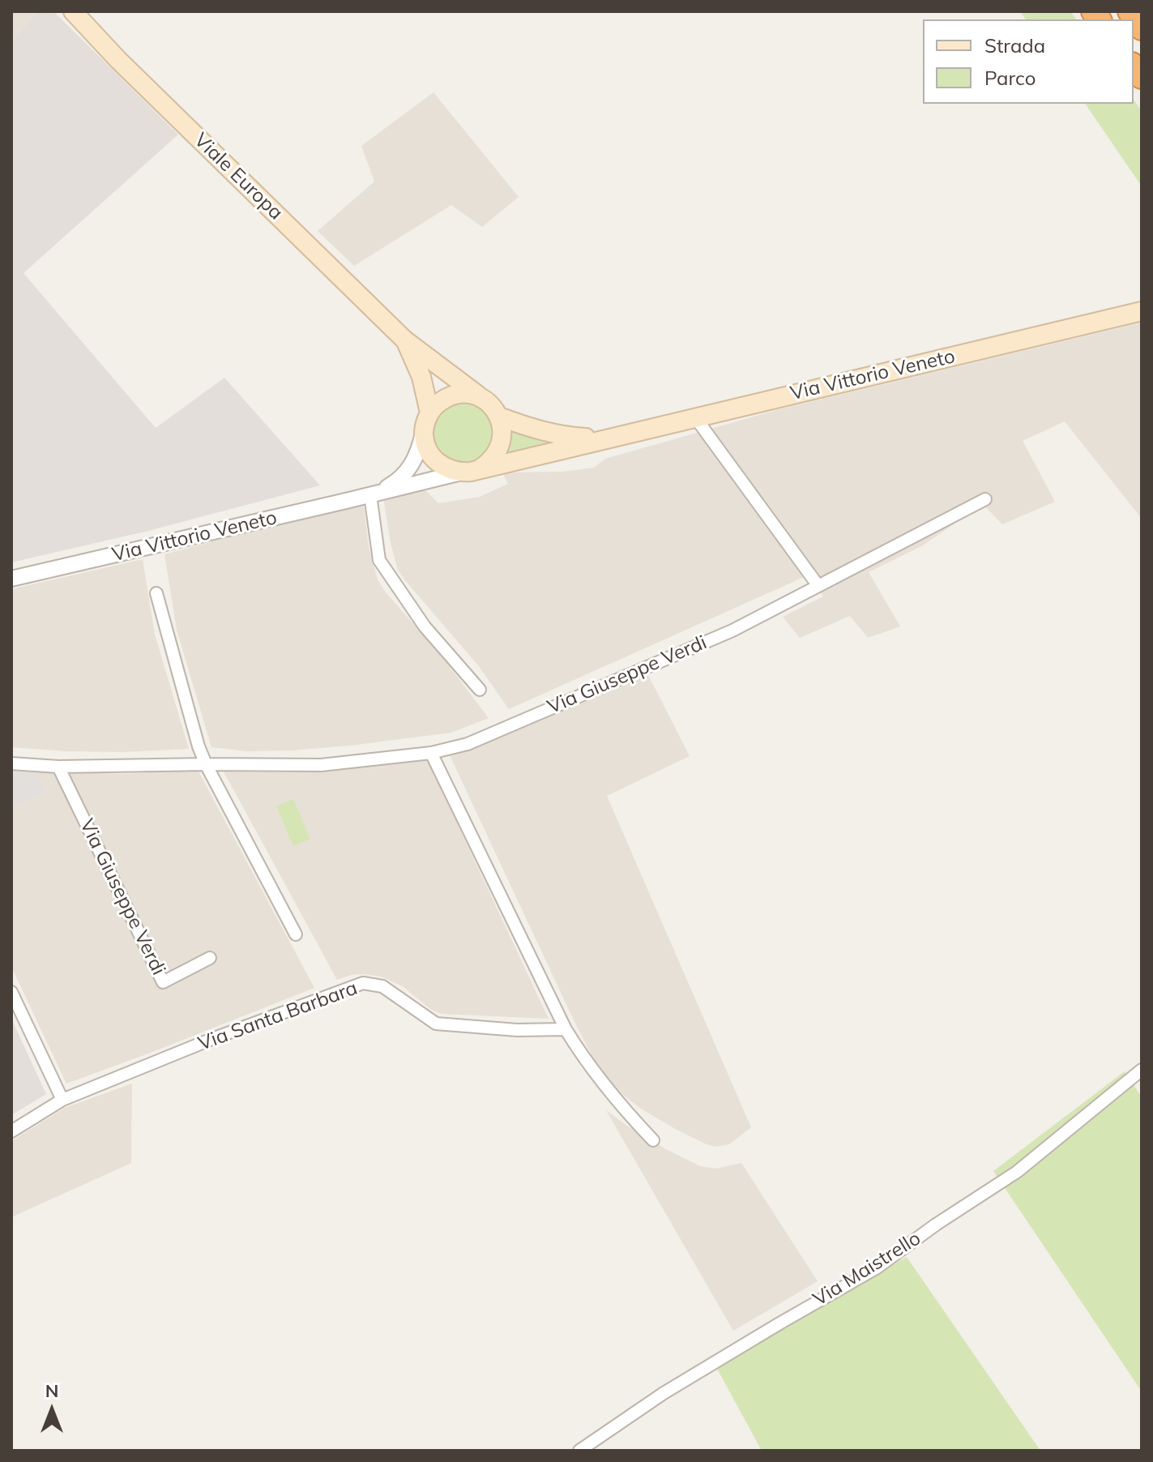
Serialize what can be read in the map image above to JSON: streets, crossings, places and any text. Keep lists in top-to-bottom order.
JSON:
{
  "streets": {
    "main road": ["Viale Europa", "Via Vittorio Veneto"],
    "street": ["Via Giuseppe Verdi", "Via Santa Barbara", "Via Maistrello"]
  },
  "crossings": [
    ["Viale Europa", "Via Vittorio Veneto"]
  ],
  "legend": ["Strada", "Parco"],
  "north": "top"
}
